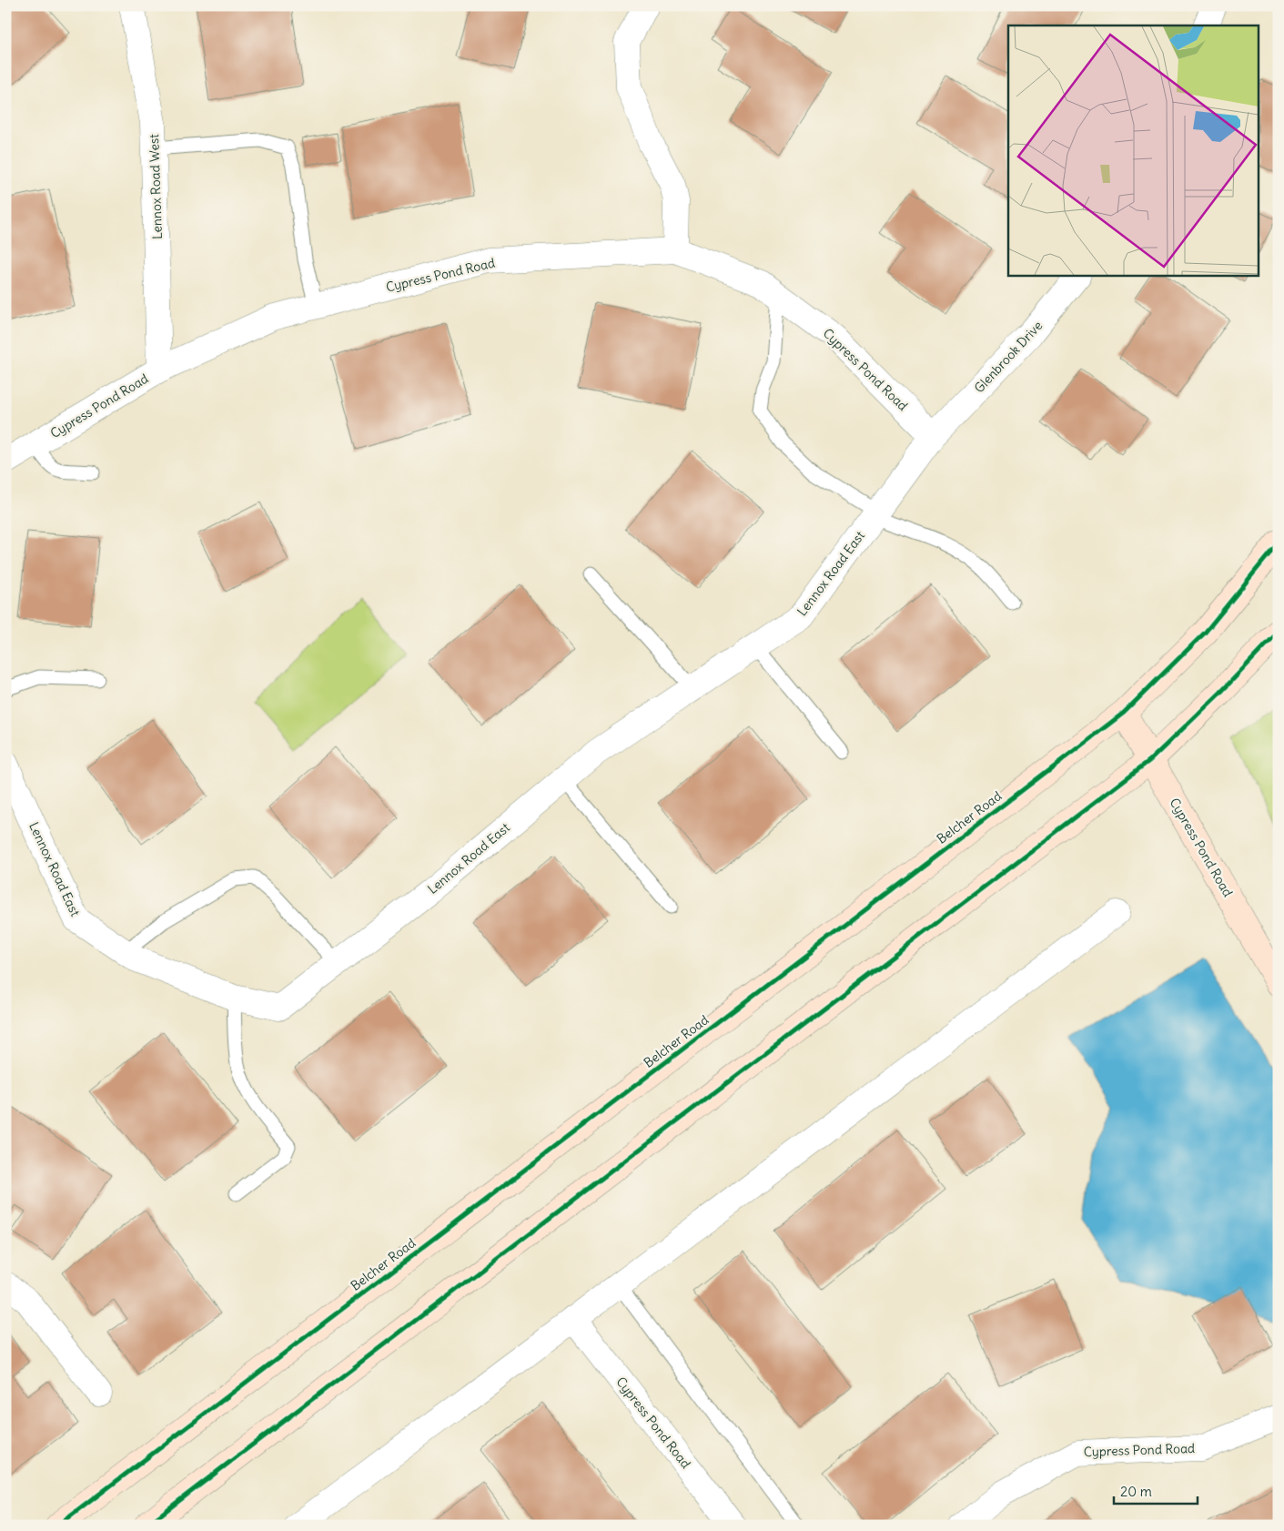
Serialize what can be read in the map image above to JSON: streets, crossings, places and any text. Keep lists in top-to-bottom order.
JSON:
{
  "streets": {
    "main road": ["Cypress Pond Road", "Belcher Road"],
    "street": ["Lennox Road West", "Glenbrook Drive", "Lennox Road East"]
  },
  "crossings": [
    ["Lennox Road West", "Cypress Pond Road"],
    ["Cypress Pond Road", "Glenbrook Drive"],
    ["Cypress Pond Road", "Lennox Road East"],
    ["Cypress Pond Road", "Belcher Road"],
    ["Glenbrook Drive", "Lennox Road East"]
  ],
  "scale_bar": "20 m"
}
